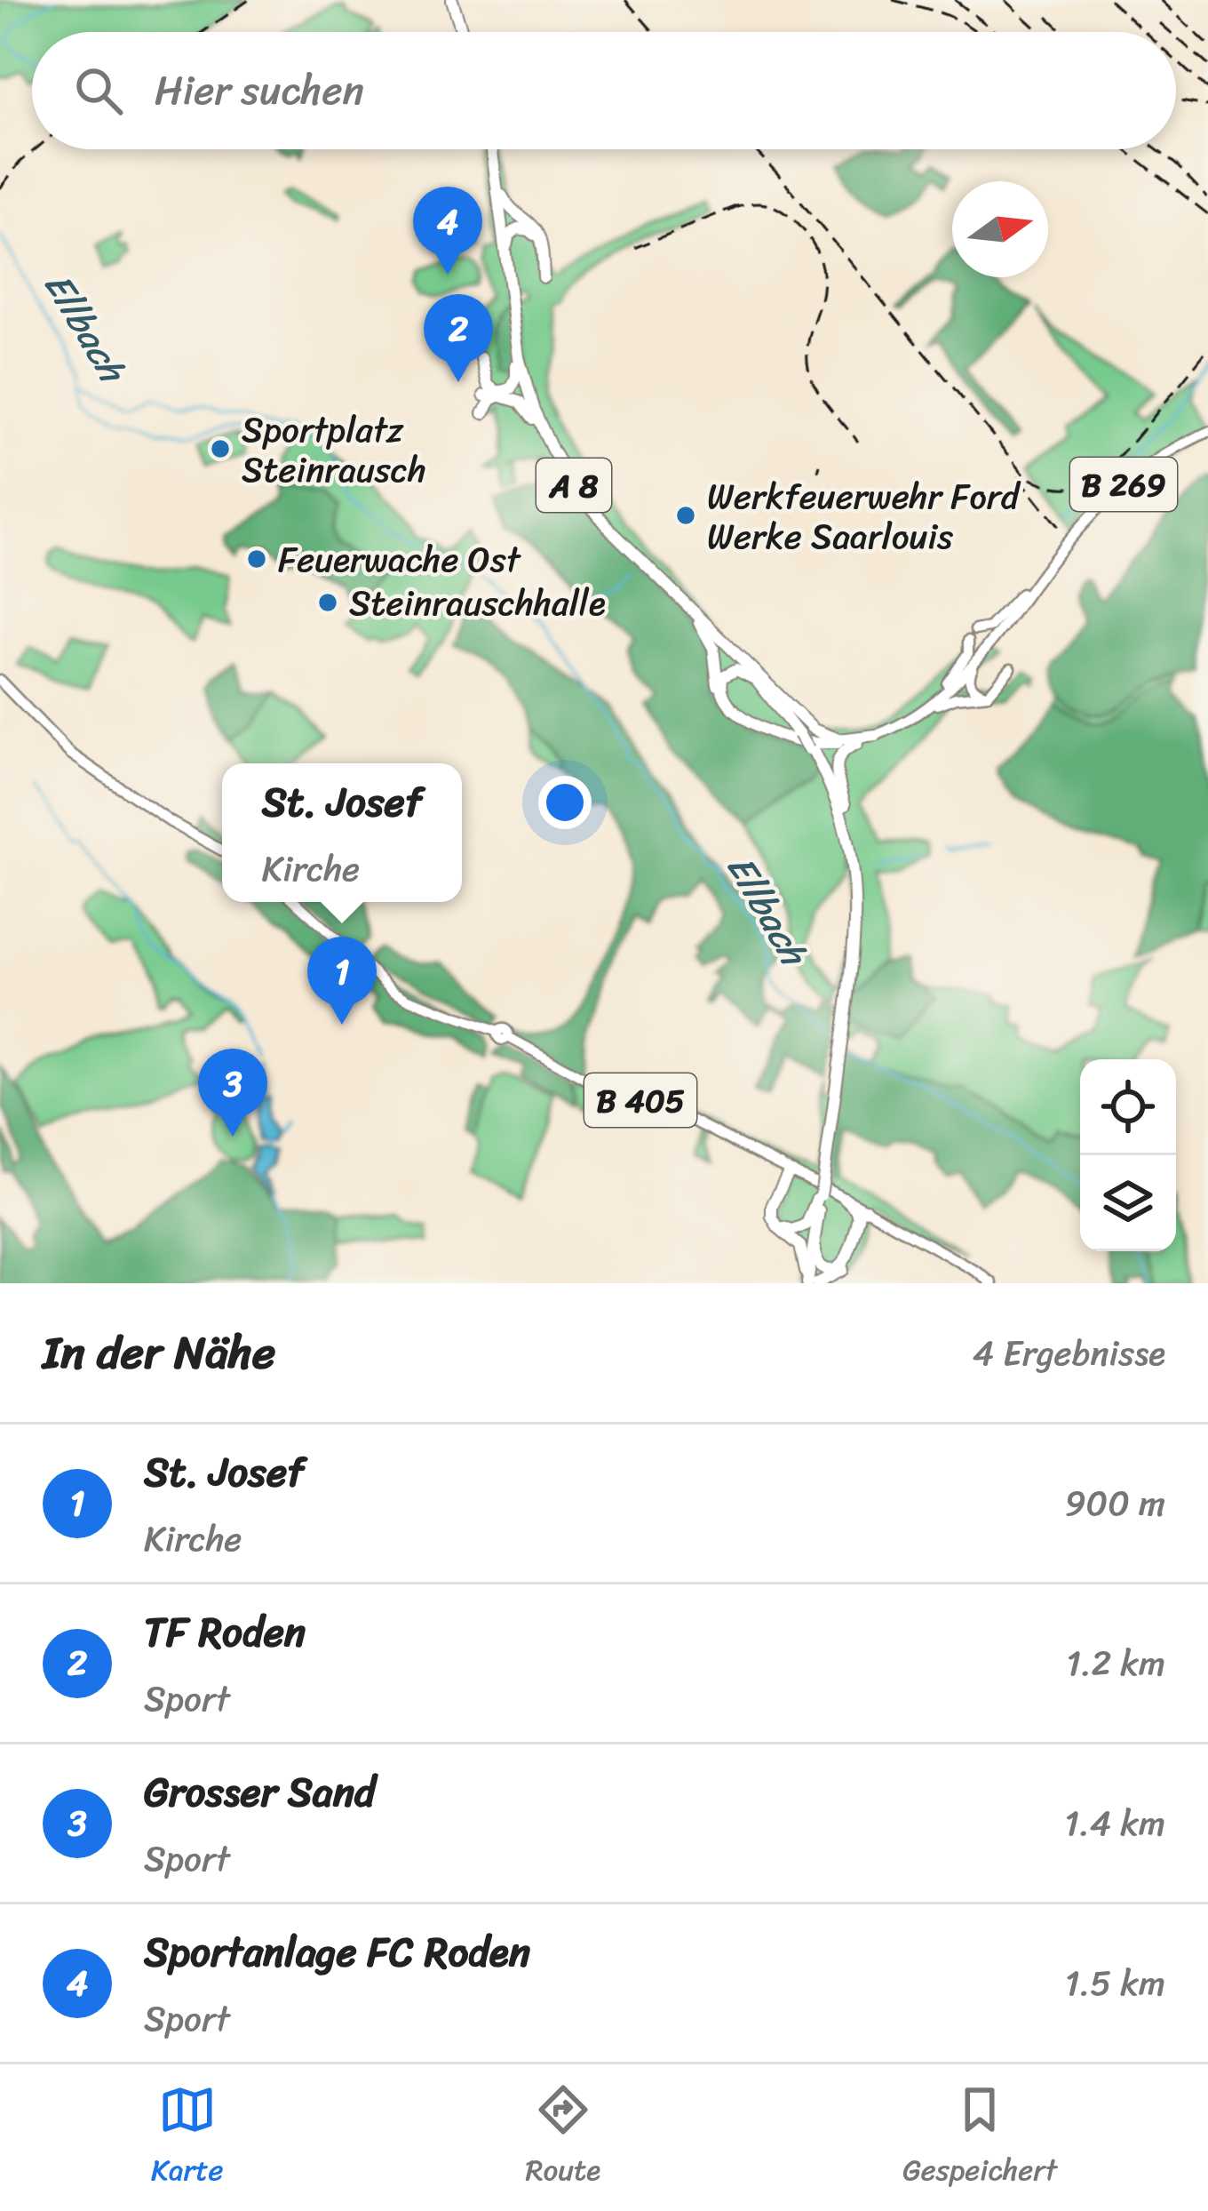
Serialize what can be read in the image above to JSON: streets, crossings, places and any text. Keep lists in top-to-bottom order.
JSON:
{
  "streets": {
    "highway": ["A 8"],
    "main road": ["B 269", "B 405"]
  },
  "water": ["Ellbach"],
  "places": [
    "Sportplatz Steinrausch",
    "Werkfeuerwehr Ford Werke Saarlouis",
    "Feuerwache Ost",
    "Steinrauschhalle"
  ],
  "north": "right",
  "page": {
    "search": "Hier suchen",
    "pins": [
      "4",
      "2",
      "1",
      "3"
    ],
    "popup": ["St. Josef", "Kirche"],
    "heading": ["In der Nähe", "4 Ergebnisse"],
    "list": [
      {
        "mark": "1",
        "name": "St. Josef",
        "note": "Kirche",
        "value": "900 m"
      },
      {
        "mark": "2",
        "name": "TF Roden",
        "note": "Sport",
        "value": "1.2 km"
      },
      {
        "mark": "3",
        "name": "Grosser Sand",
        "note": "Sport",
        "value": "1.4 km"
      },
      {
        "mark": "4",
        "name": "Sportanlage FC Roden",
        "note": "Sport",
        "value": "1.5 km"
      }
    ],
    "nav": ["Karte", "Route", "Gespeichert"]
  }
}
